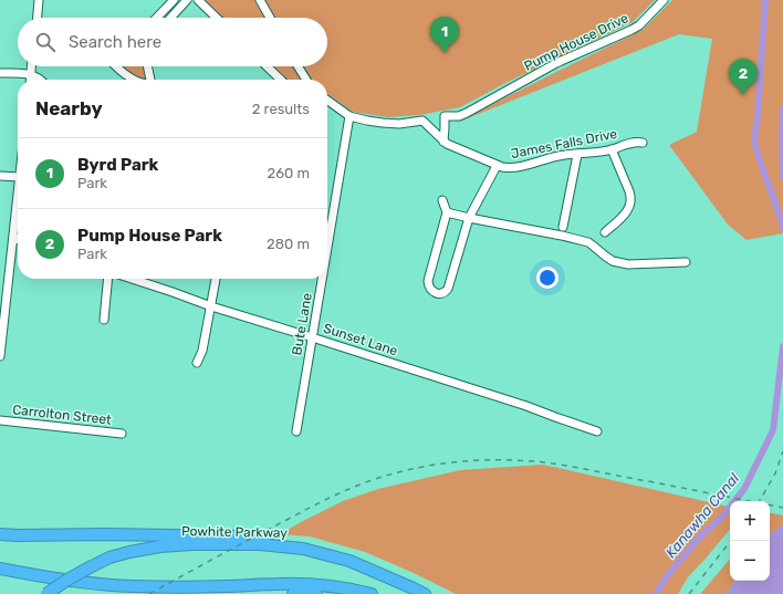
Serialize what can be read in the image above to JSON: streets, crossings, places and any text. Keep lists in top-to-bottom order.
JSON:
{
  "streets": {
    "highway": ["Powhite Parkway"],
    "street": [
      "Pump House Drive",
      "James Falls Drive",
      "Bute Lane",
      "Sunset Lane",
      "Carrolton Street"
    ]
  },
  "crossings": [
    ["Pump House Drive", "James Falls Drive"],
    ["James Falls Drive", "Bute Lane"],
    ["Bute Lane", "Sunset Lane"]
  ],
  "water": ["Kanawha Canal"],
  "page": {
    "pins": ["1", "2"],
    "search": "Search here",
    "heading": ["Nearby", "2 results"],
    "list": [
      {
        "mark": "1",
        "name": "Byrd Park",
        "note": "Park",
        "value": "260 m"
      },
      {
        "mark": "2",
        "name": "Pump House Park",
        "note": "Park",
        "value": "280 m"
      }
    ],
    "map_buttons": ["+", "−"]
  }
}
